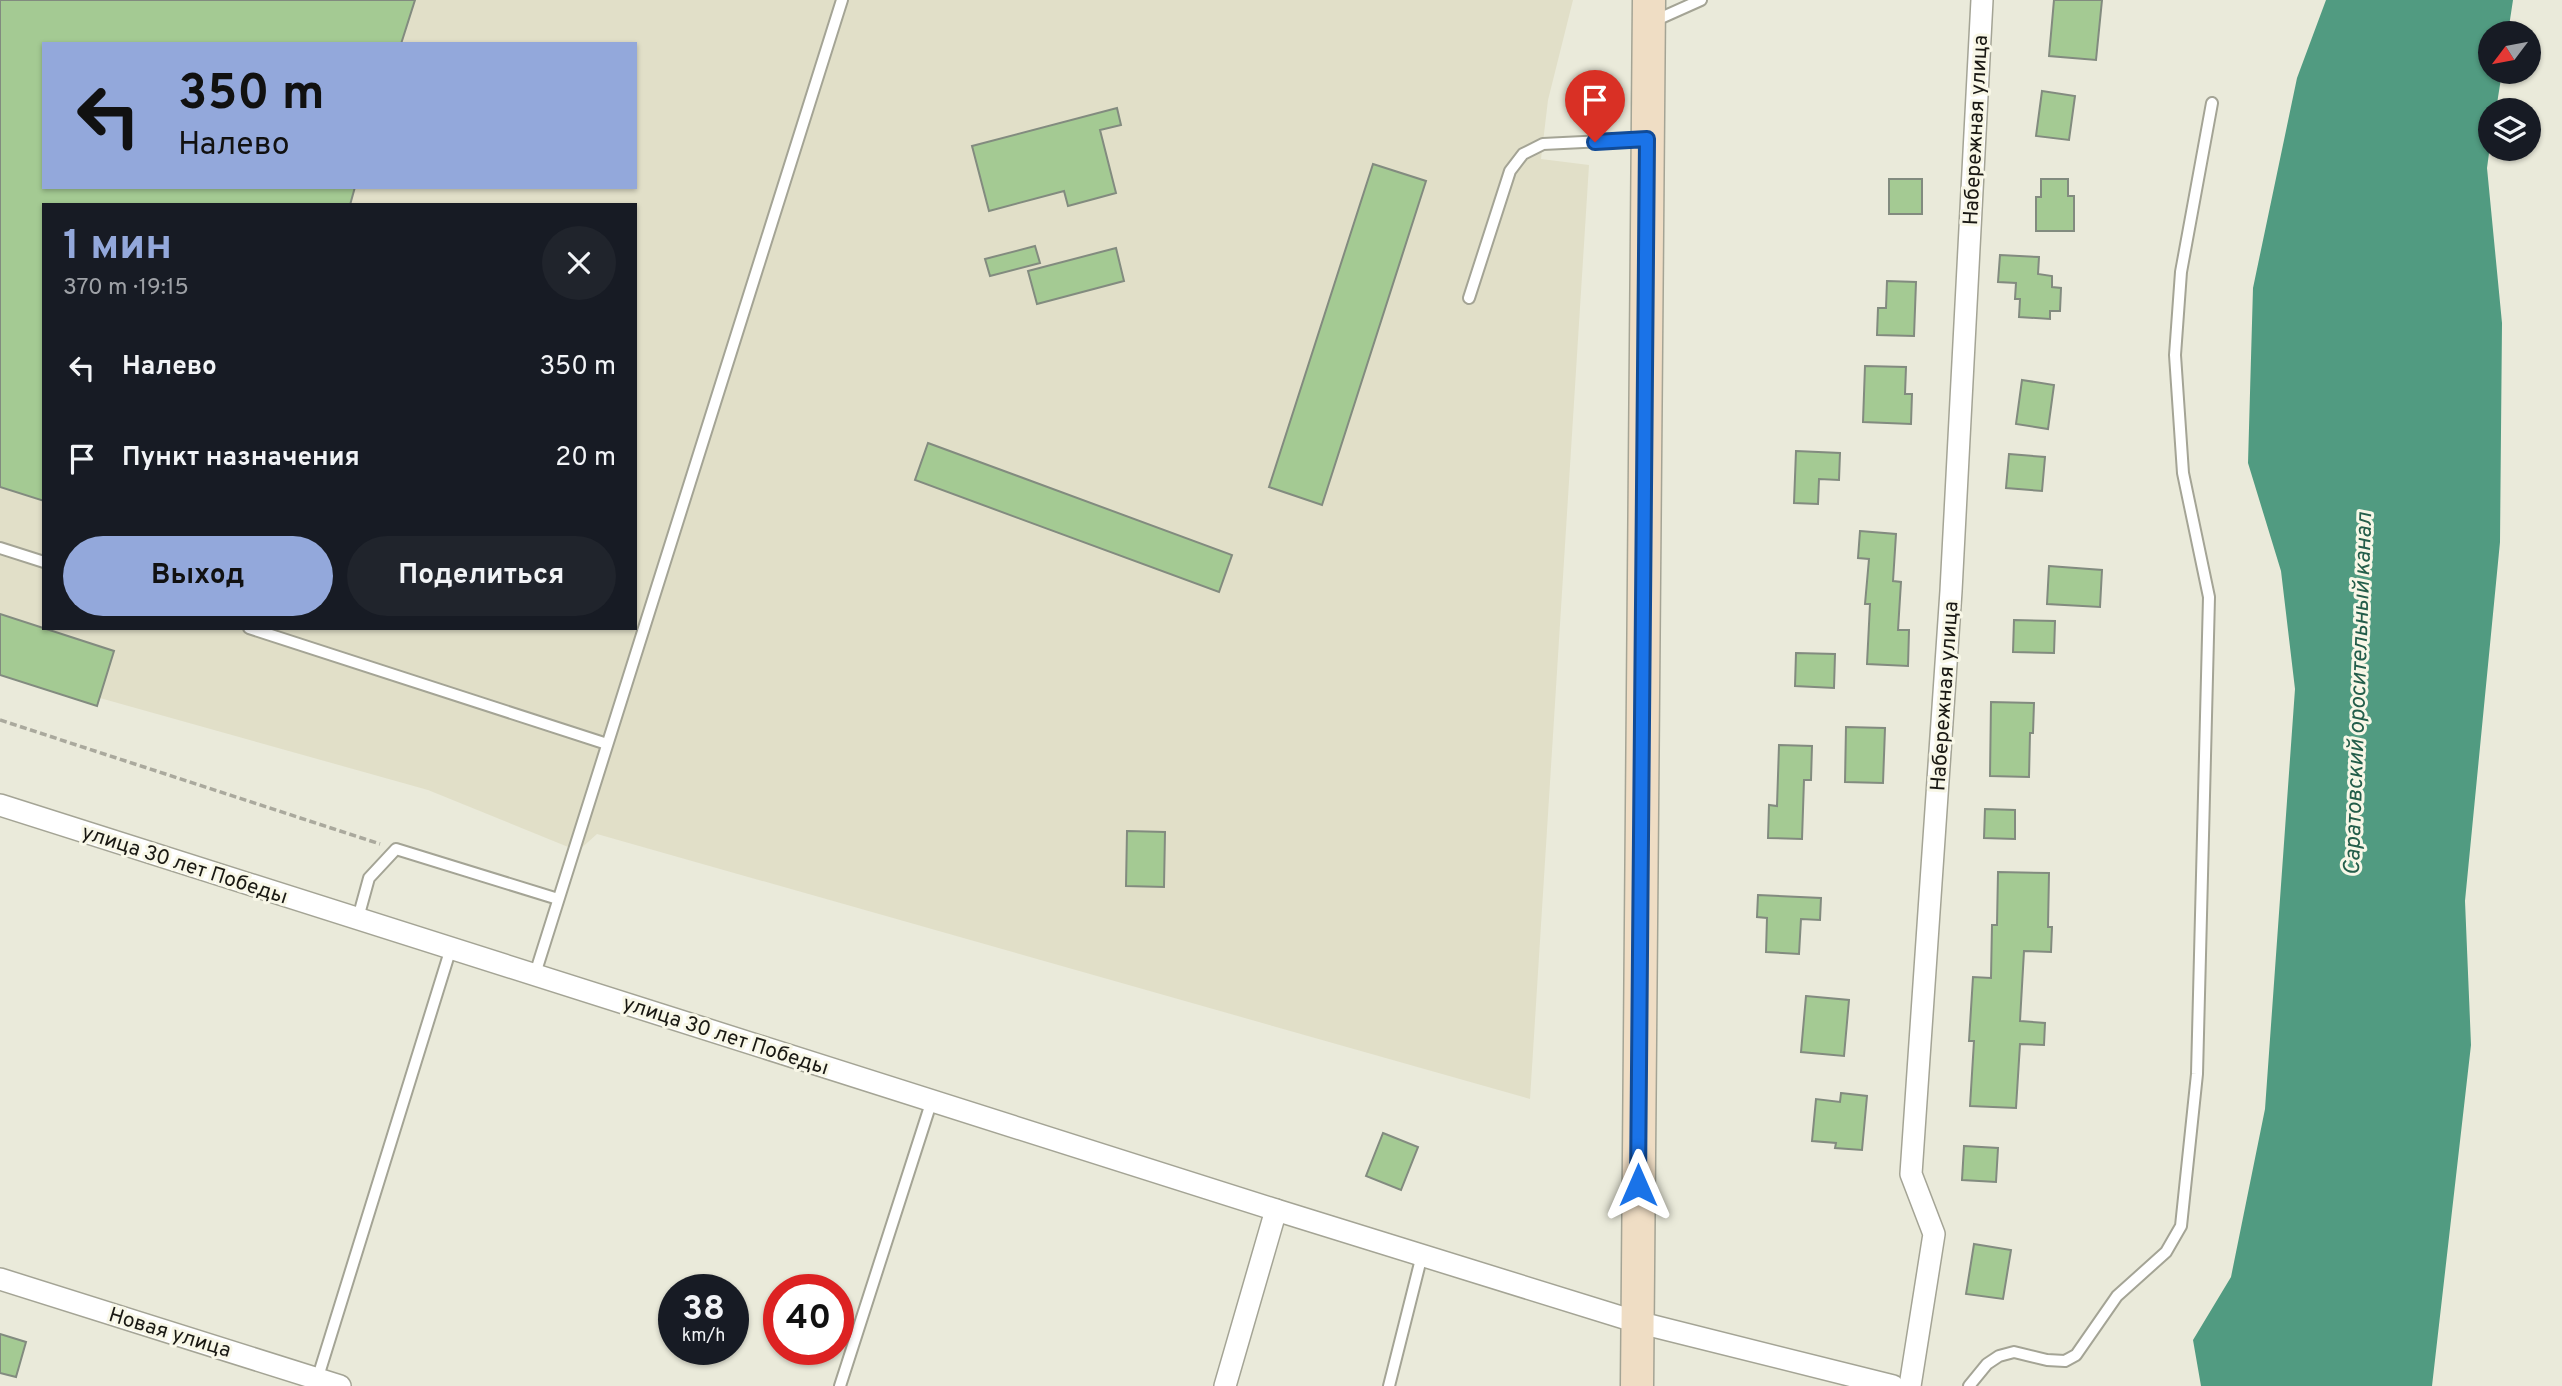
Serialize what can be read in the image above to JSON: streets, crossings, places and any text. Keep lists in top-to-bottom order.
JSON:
{
  "streets": {
    "street": ["Набережная улица", "улица 30 лет Победы", "Новая улица"]
  },
  "water": ["Саратовский оросительный канал"],
  "north": "bottom left",
  "page": {
    "turn": ["350 m", "Налево"],
    "heading": ["1 мин", "370 m · 19:15"],
    "list": [
      {
        "name": "Налево",
        "value": "350 m"
      },
      {
        "name": "Пункт назначения",
        "value": "20 m"
      }
    ],
    "buttons": ["Выход", "Поделиться"],
    "speed": "38 km/h",
    "limit": "40"
  }
}
